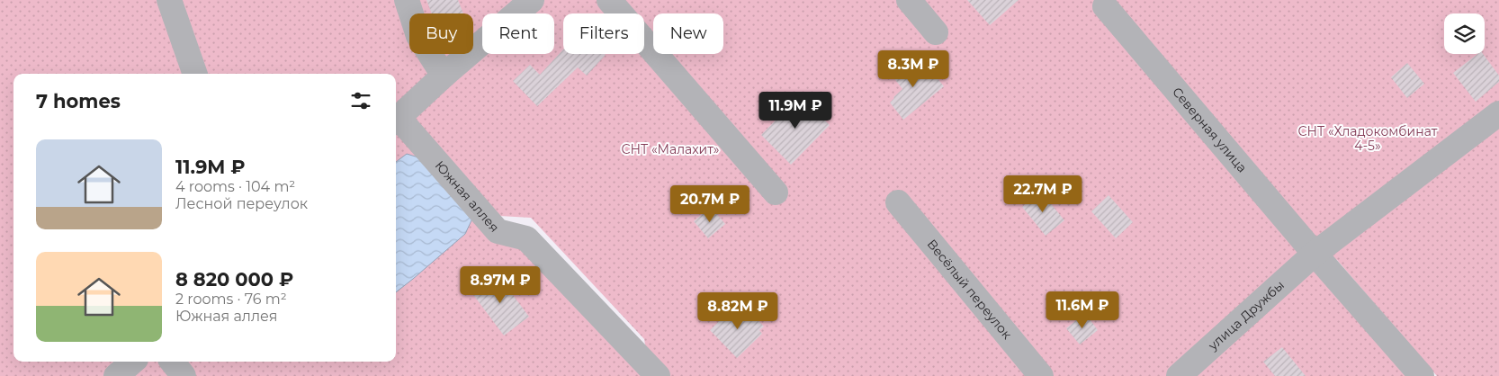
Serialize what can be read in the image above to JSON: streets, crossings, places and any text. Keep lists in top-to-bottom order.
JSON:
{
  "streets": {
    "street": [
      "Северная улица",
      "Южная аллея",
      "Весёлый переулок",
      "улица Дружбы"
    ]
  },
  "crossings": [
    ["Северная улица", "улица Дружбы"]
  ],
  "parks": ["СНТ «Хладокомбинат 4-5»", "СНТ «Малахит»"],
  "page": {
    "chip": [
      "Buy",
      "Rent",
      "Filters",
      "New"
    ],
    "price": [
      "8.3M ₽",
      "11.9M ₽",
      "22.7M ₽",
      "20.7M ₽",
      "8.97M ₽",
      "11.6M ₽",
      "8.82M ₽"
    ],
    "heading": "7 homes",
    "list": [
      {
        "name": "11.9M ₽",
        "note": "4 rooms · 104 m² · Лесной переулок"
      },
      {
        "name": "8 820 000 ₽",
        "note": "2 rooms · 76 m² · Южная аллея"
      }
    ]
  }
}
